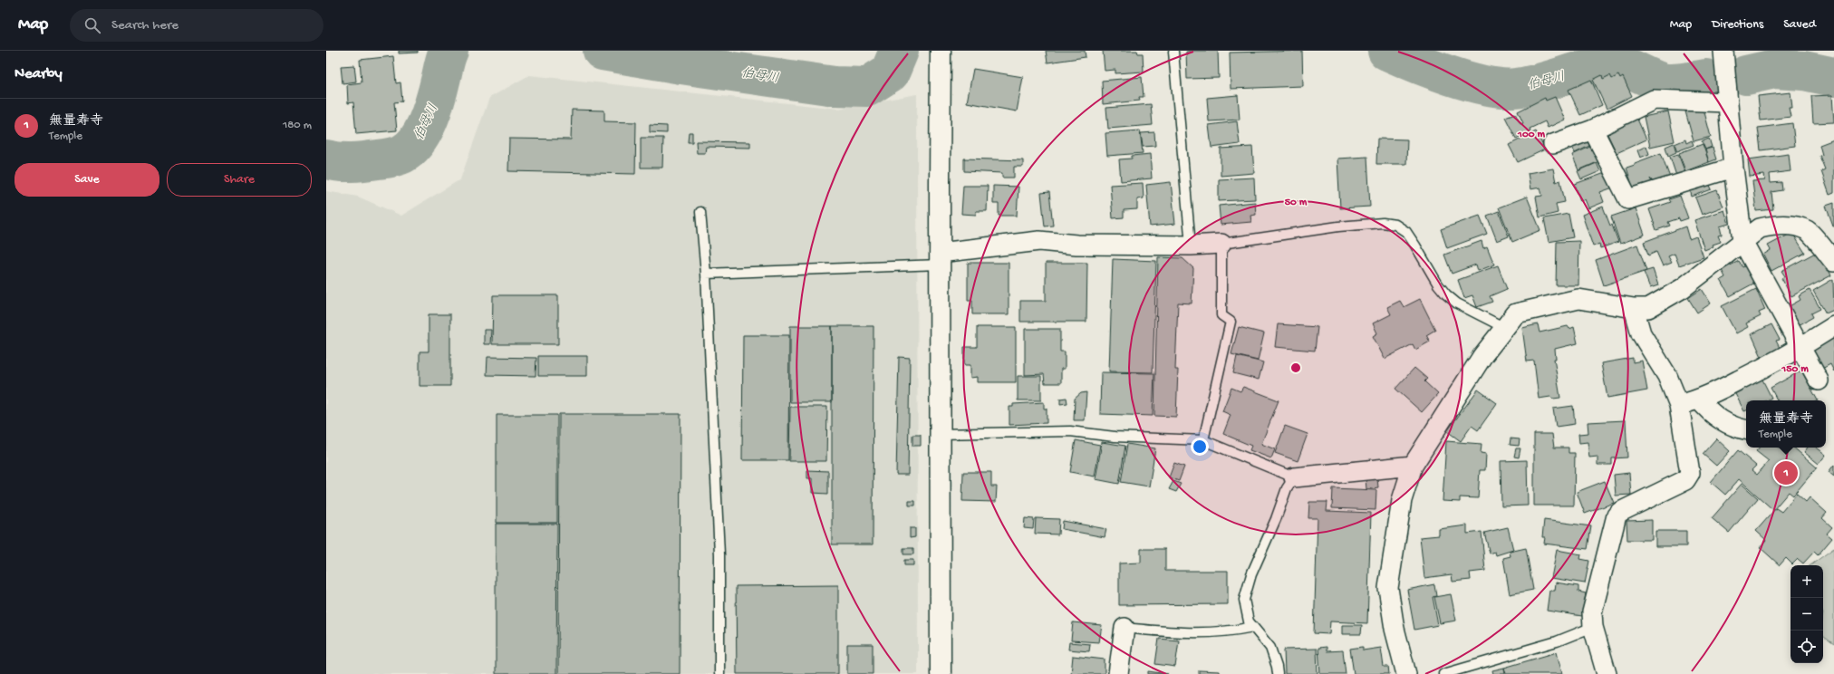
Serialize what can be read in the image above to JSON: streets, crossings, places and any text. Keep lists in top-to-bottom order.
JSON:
{
  "water": ["伯母川"],
  "page": {
    "header": "Map",
    "search": "Search here",
    "nav": ["Map", "Directions", "Saved"],
    "heading": "Nearby",
    "list": [
      {
        "mark": "1",
        "name": "無量寿寺",
        "note": "Temple",
        "value": "180 m"
      }
    ],
    "buttons": ["Save", "Share"],
    "popup": ["無量寿寺", "Temple"],
    "pins": "1",
    "map_buttons": ["+", "−"]
  },
  "rings": ["100 m", "50 m", "150 m"]
}
